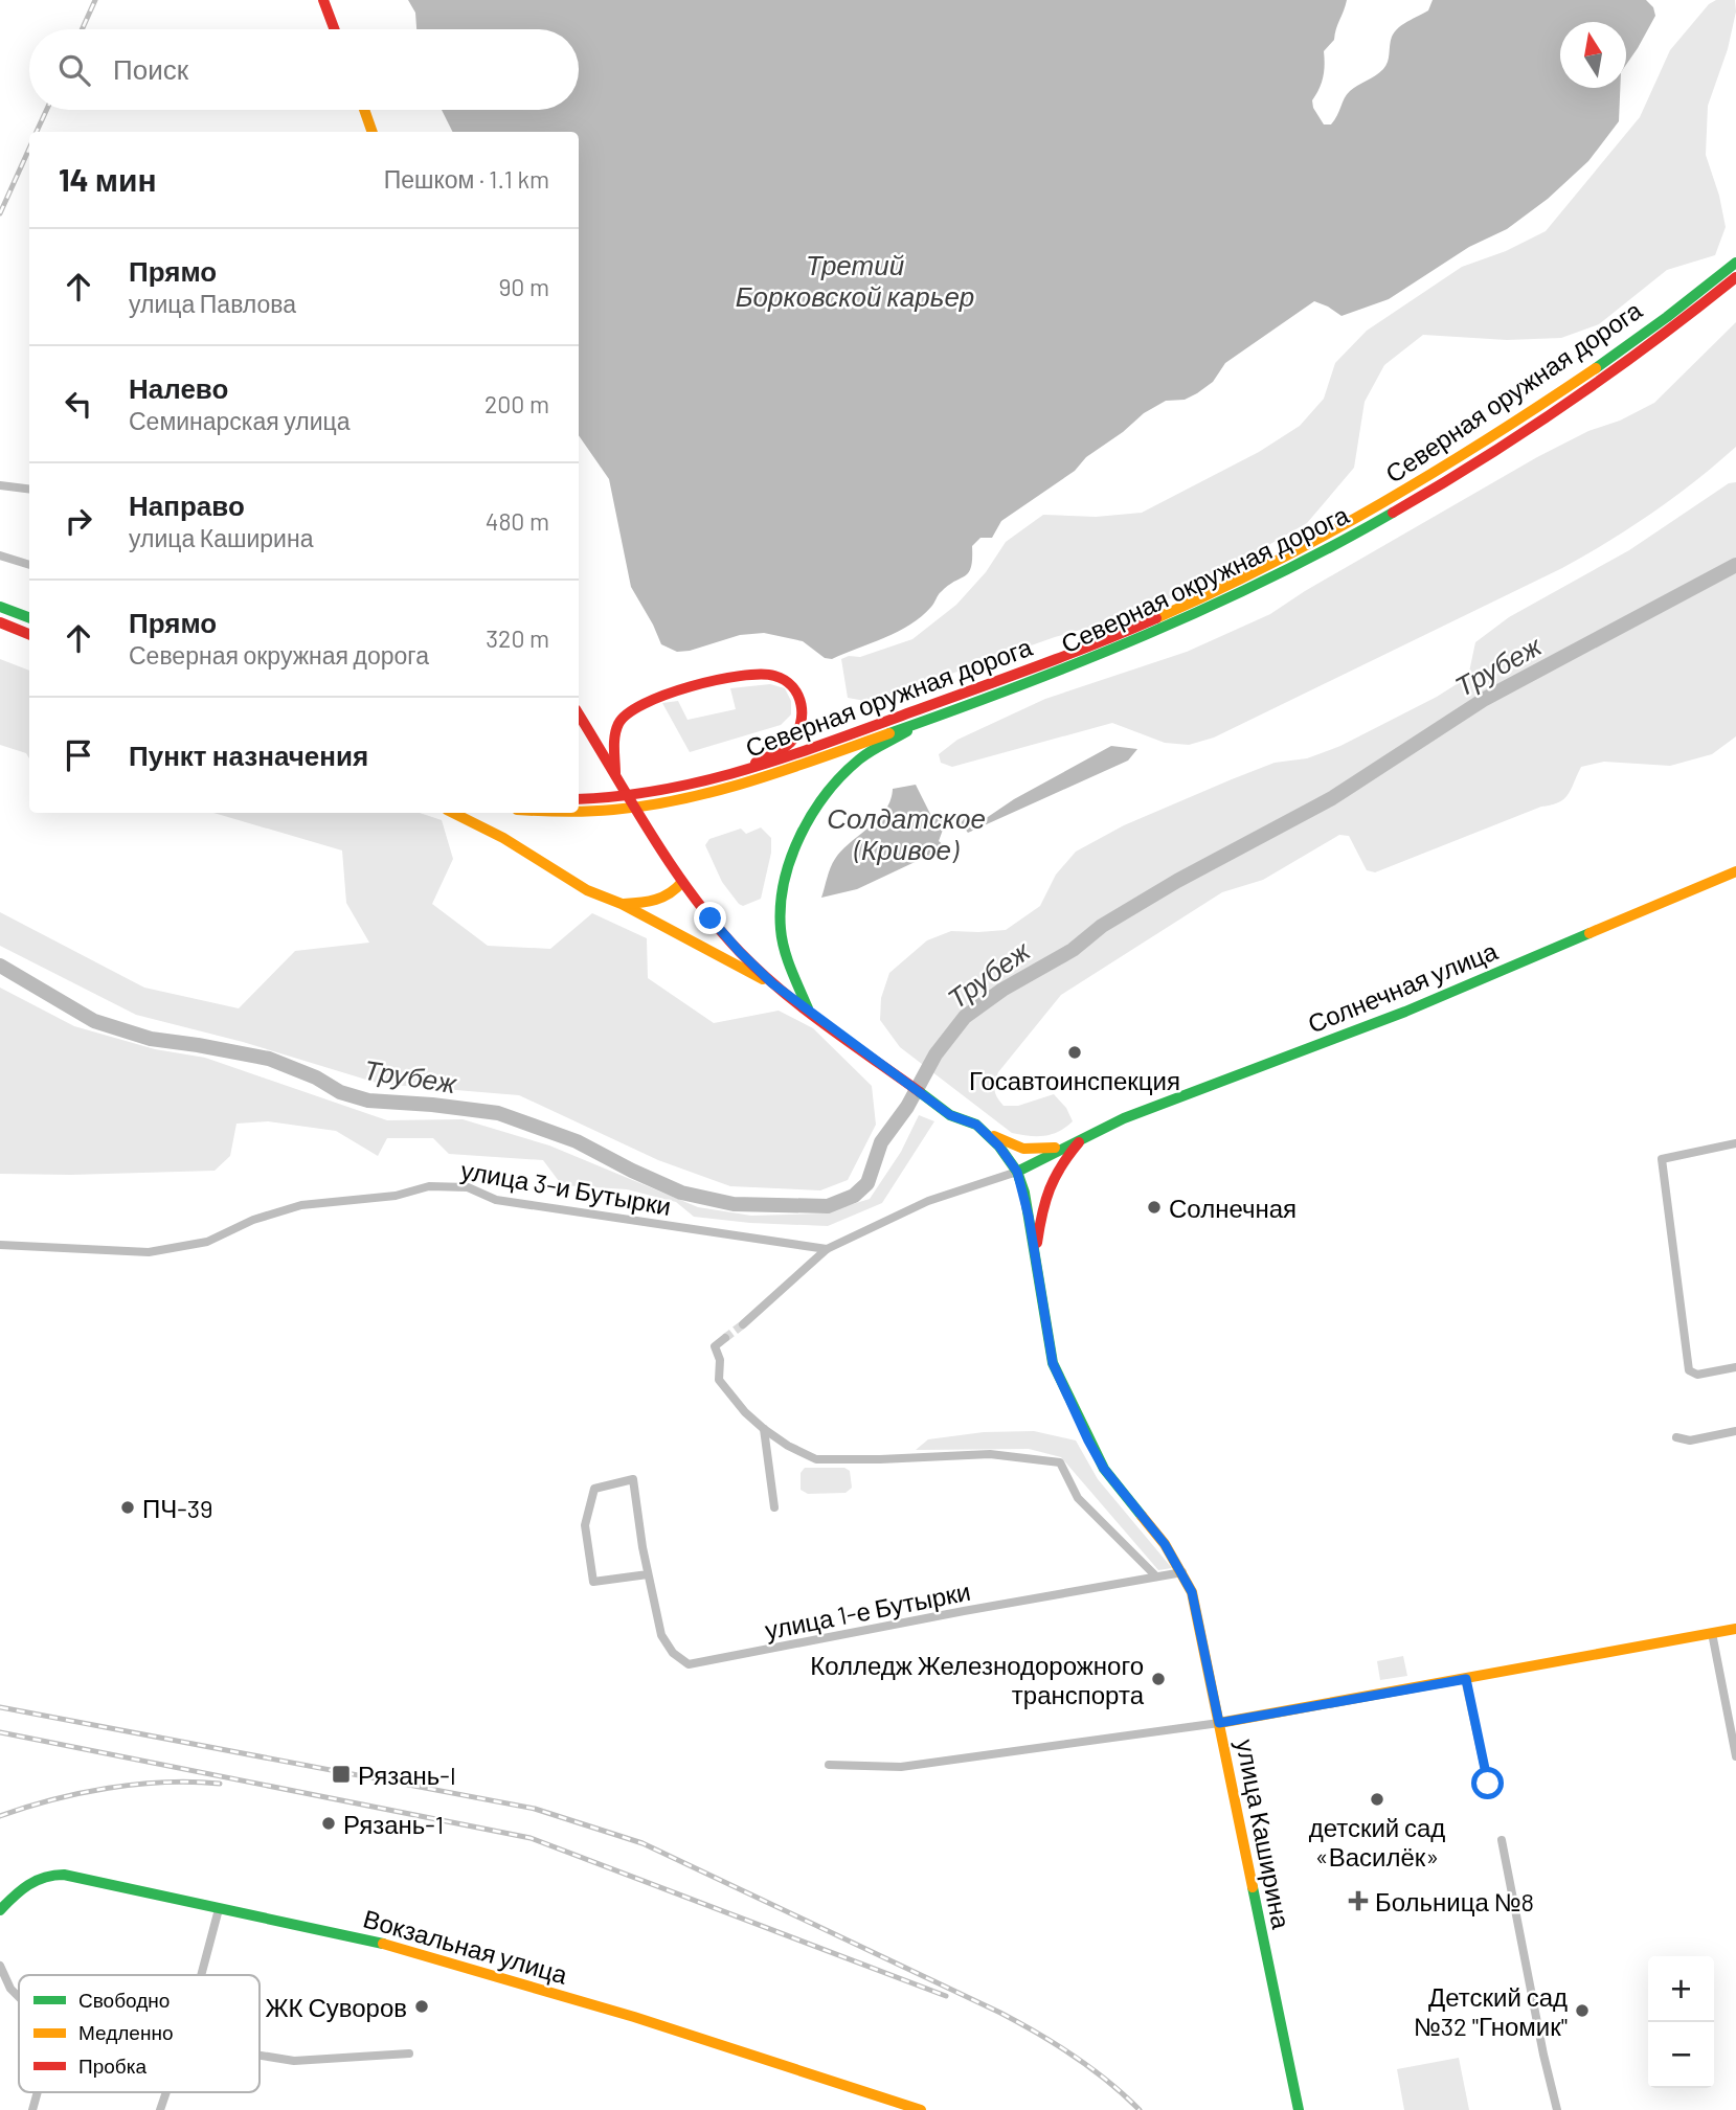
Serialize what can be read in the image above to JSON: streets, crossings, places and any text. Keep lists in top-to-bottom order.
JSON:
{
  "streets": {
    "main road": [
      "Северная оружная дорога",
      "Северная окружная дорога",
      "Солнечная улица",
      "улица Каширина",
      "Вокзальная улица"
    ],
    "street": ["улица 3-и Бутырки", "улица 1-е Бутырки"]
  },
  "crossings": [
    ["Солнечная улица", "улица Каширина"],
    ["улица 1-е Бутырки", "улица Каширина"]
  ],
  "water": ["Третий Борковской карьер", "Трубеж", "Солдатское (Кривое)"],
  "places": {
    "other": [
      "Госавтоинспекция",
      "Солнечная",
      "ПЧ-39",
      "Колледж Железнодорожного транспорта",
      "детский сад «Василёк»",
      "Рязань-1",
      "ЖК Суворов",
      "Детский сад №32 \"Гномик\""
    ],
    "transit": ["Рязань-I"],
    "health": ["Больница №8"]
  },
  "legend": ["Свободно", "Медленно", "Пробка"],
  "north": "top",
  "page": {
    "search": "Поиск",
    "heading": ["14 мин", "Пешком · 1.1 km"],
    "list": [
      ["Прямо", "улица Павлова", "90 m"],
      ["Налево", "Семинарская улица", "200 m"],
      ["Направо", "улица Каширина", "480 m"],
      ["Прямо", "Северная окружная дорога", "320 m"],
      "Пункт назначения"
    ],
    "map_buttons": ["+", "−"]
  }
}
